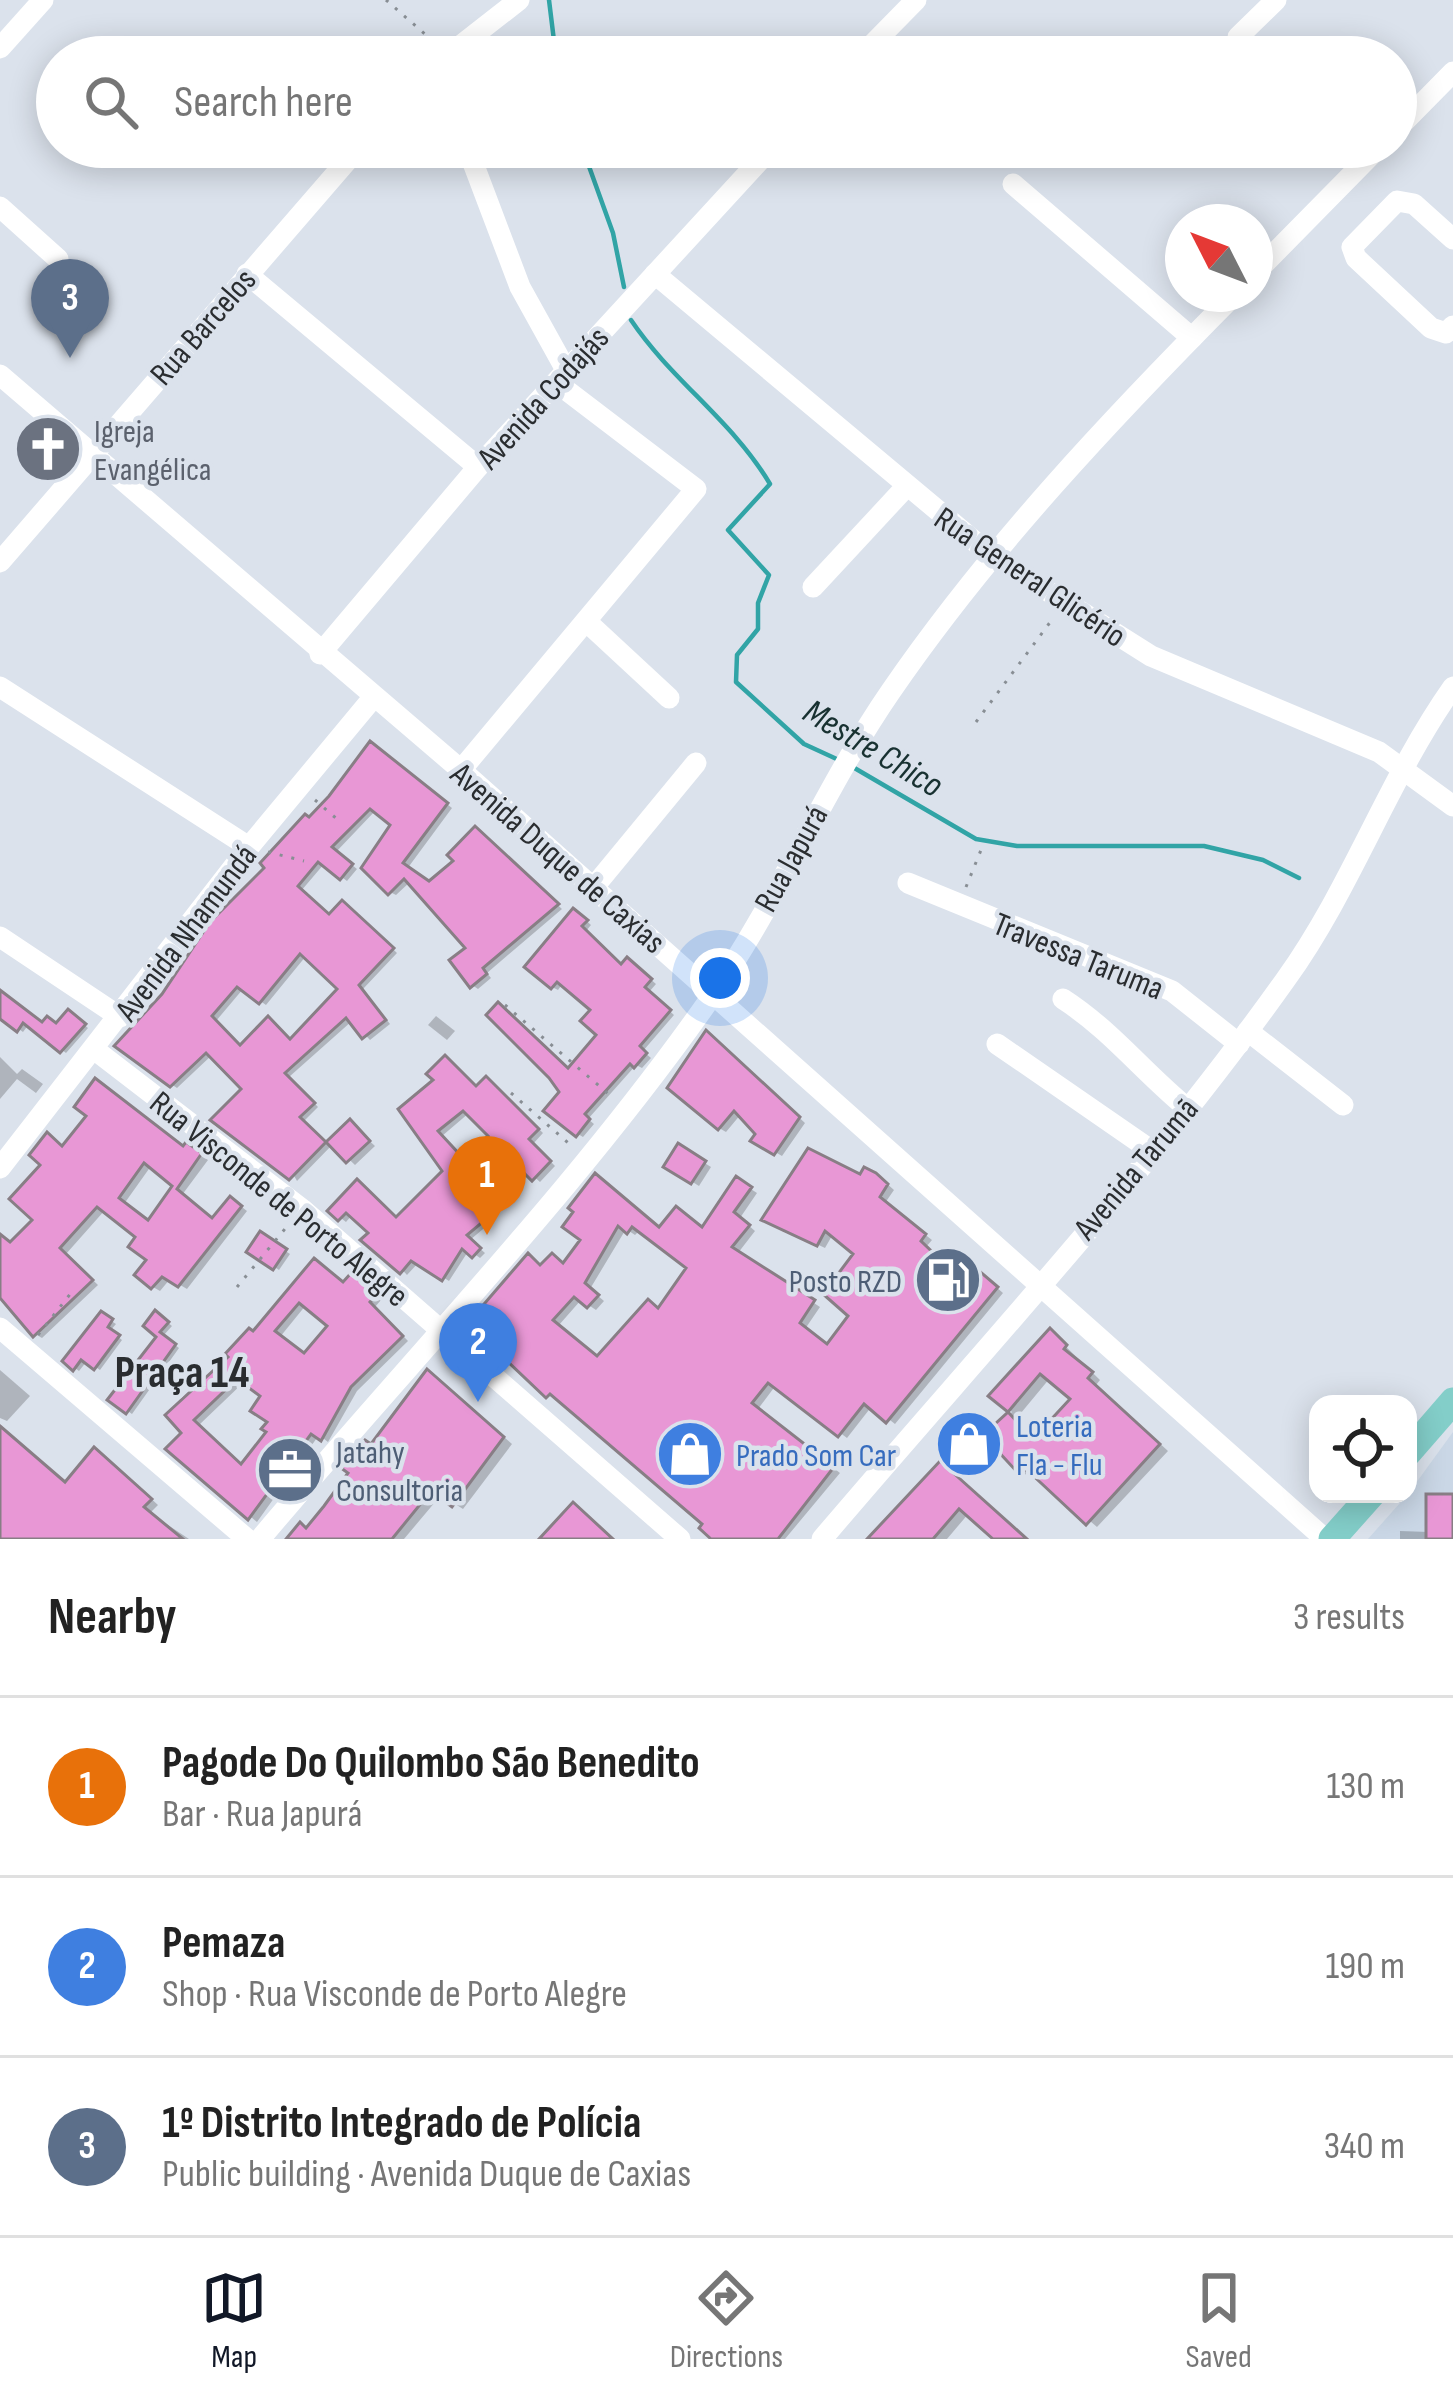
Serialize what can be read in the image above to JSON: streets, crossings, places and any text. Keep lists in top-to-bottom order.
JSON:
{
  "streets": {
    "street": [
      "Rua Barcelos",
      "Avenida Codajás",
      "Rua General Glicério",
      "Avenida Duque de Caxias",
      "Rua Japurá",
      "Avenida Nhamundá",
      "Travessa Taruma",
      "Avenida Tarumã",
      "Rua Visconde de Porto Alegre"
    ]
  },
  "crossings": [
    ["Rua Barcelos", "Avenida Duque de Caxias"],
    ["Avenida Codajás", "Rua General Glicério"],
    ["Avenida Codajás", "Avenida Duque de Caxias"],
    ["Rua General Glicério", "Rua Japurá"],
    ["Rua General Glicério", "Avenida Tarumã"],
    ["Avenida Duque de Caxias", "Rua Japurá"],
    ["Avenida Duque de Caxias", "Avenida Nhamundá"],
    ["Avenida Duque de Caxias", "Avenida Tarumã"],
    ["Rua Japurá", "Rua Visconde de Porto Alegre"],
    ["Avenida Nhamundá", "Rua Visconde de Porto Alegre"],
    ["Travessa Taruma", "Avenida Tarumã"]
  ],
  "districts": ["Praça 14"],
  "water": ["Mestre Chico"],
  "places": {
    "church": ["Igreja Evangélica"],
    "fuel station": ["Posto RZD"],
    "shop": ["Loteria Fla - Flu", "Prado Som Car"],
    "office": ["Jatahy Consultoria"]
  },
  "north": "top left",
  "page": {
    "search": "Search here",
    "pins": ["3", "1", "2"],
    "heading": ["Nearby", "3 results"],
    "list": [
      {
        "mark": "1",
        "name": "Pagode Do Quilombo São Benedito",
        "note": "Bar · Rua Japurá",
        "value": "130 m"
      },
      {
        "mark": "2",
        "name": "Pemaza",
        "note": "Shop · Rua Visconde de Porto Alegre",
        "value": "190 m"
      },
      {
        "mark": "3",
        "name": "1º Distrito Integrado de Polícia",
        "note": "Public building · Avenida Duque de Caxias",
        "value": "340 m"
      }
    ],
    "nav": ["Map", "Directions", "Saved"]
  }
}
